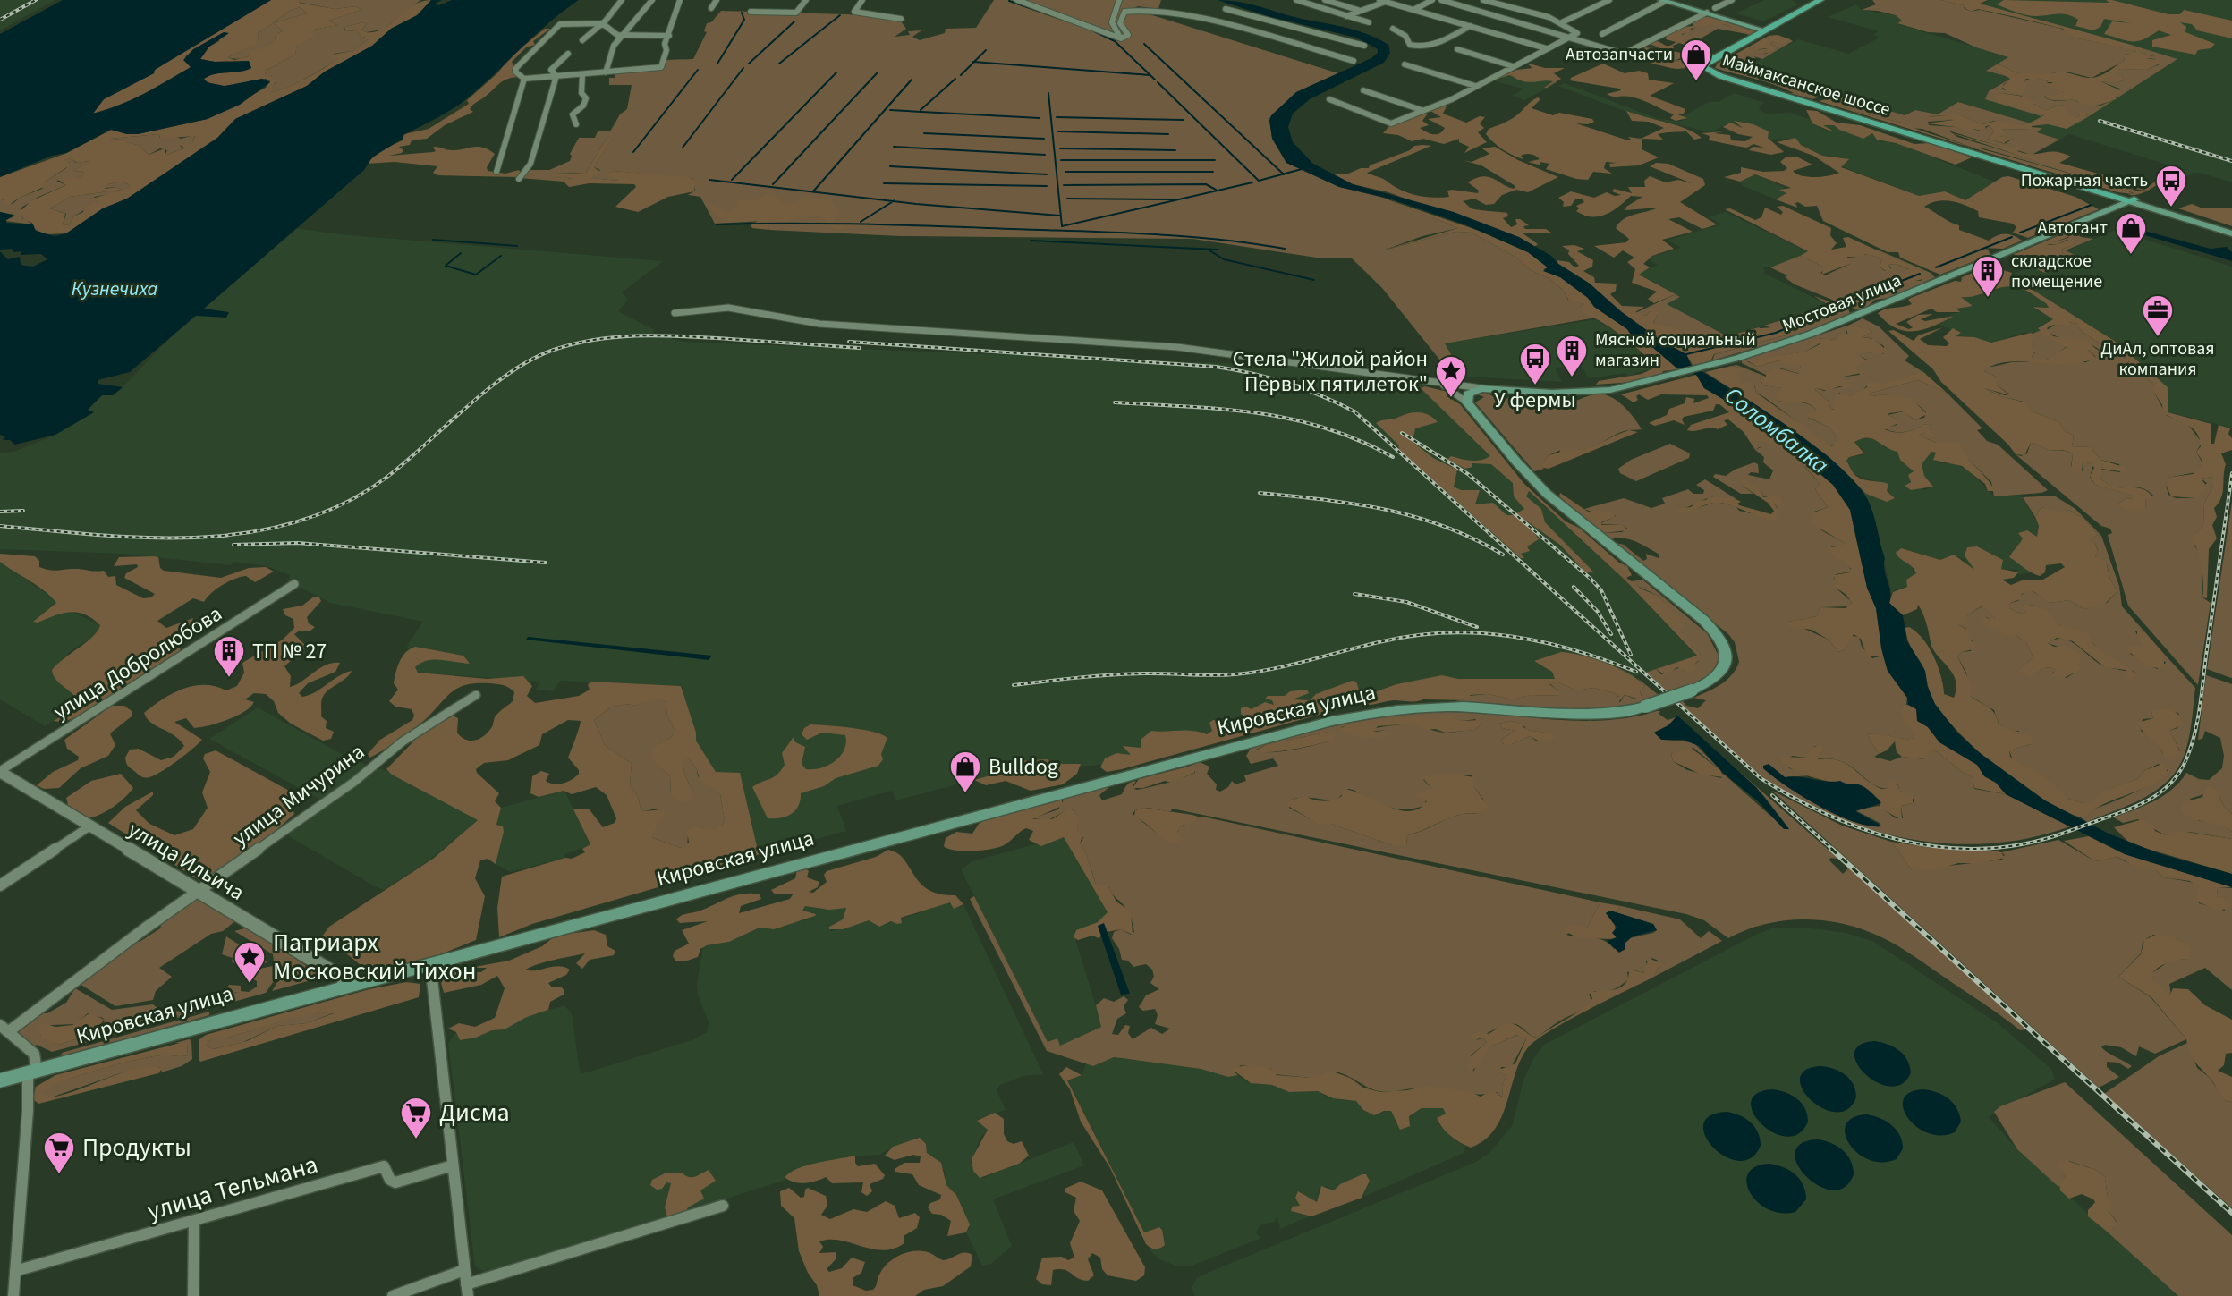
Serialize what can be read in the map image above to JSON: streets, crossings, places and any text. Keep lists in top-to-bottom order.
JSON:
{
  "streets": {
    "main road": ["Маймаксанское шоссе", "Мостовая улица", "Кировская улица"],
    "street": [
      "улица Добролюбова",
      "улица Мичурина",
      "улица Ильича",
      "улица Тельмана"
    ]
  },
  "crossings": [
    ["Маймаксанское шоссе", "Мостовая улица"],
    ["Мостовая улица", "Кировская улица"],
    ["улица Добролюбова", "улица Ильича"],
    ["Кировская улица", "улица Ильича"],
    ["улица Мичурина", "улица Ильича"]
  ],
  "water": ["Кузнечиха", "Соломбалка"],
  "places": {
    "shop": ["Автозапчасти", "Автогант", "Bulldog"],
    "bus stop": ["Пожарная часть", "У фермы"],
    "building": ["складское помещение", "Мясной социальный магазин", "ТП № 27"],
    "office": ["ДиАл, оптовая компания"],
    "place": ["Стела \"Жилой район Первых пятилеток\"", "Патриарх Московский Тихон"],
    "supermarket": ["Дисма", "Продукты"]
  }
}
